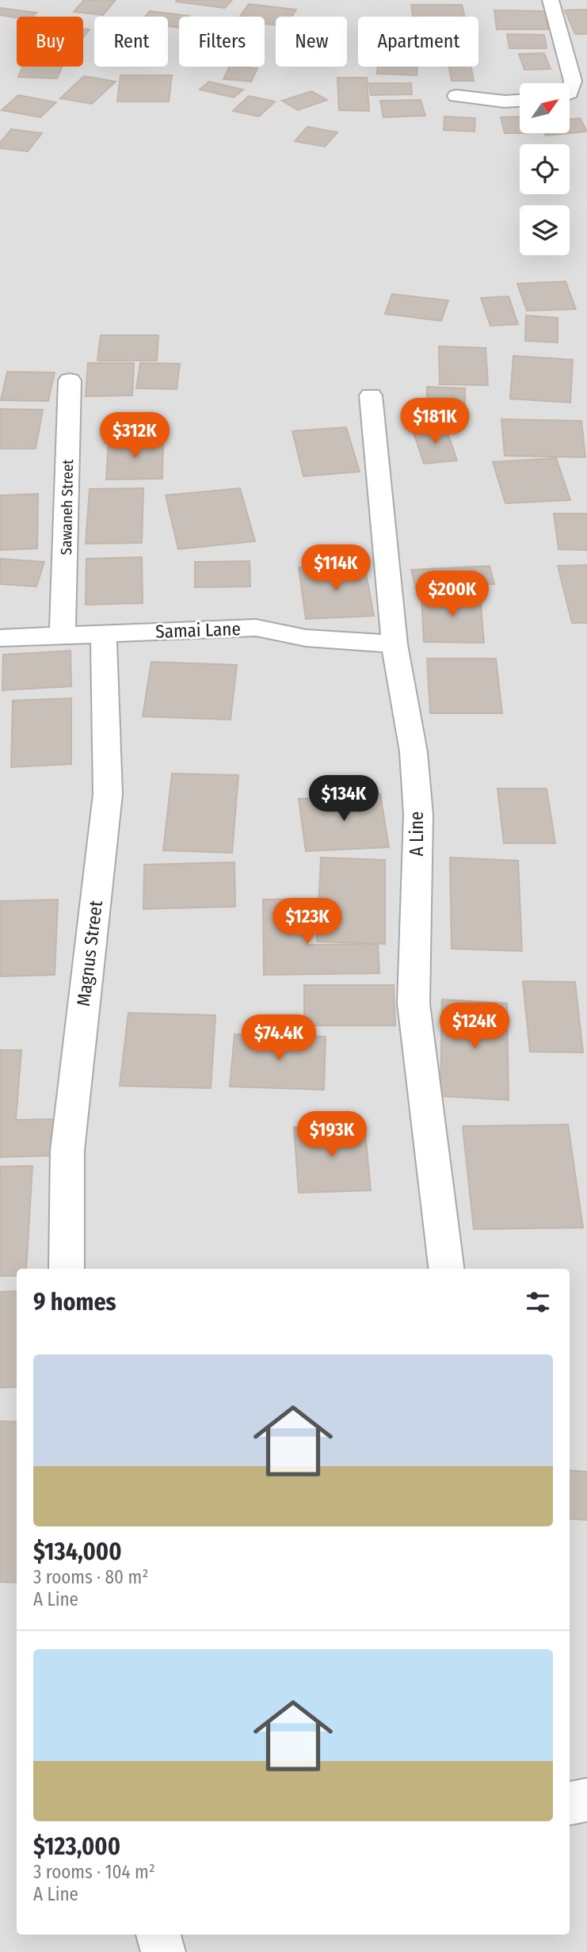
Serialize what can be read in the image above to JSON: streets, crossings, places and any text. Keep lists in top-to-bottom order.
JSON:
{
  "streets": {
    "street": [
      "Sawaneh Street",
      "Samai Lane",
      "A Line",
      "Magnus Street"
    ]
  },
  "crossings": [
    ["Sawaneh Street", "Samai Lane"],
    ["Samai Lane", "A Line"],
    ["Samai Lane", "Magnus Street"]
  ],
  "north": "top right",
  "page": {
    "chip": [
      "Buy",
      "Rent",
      "Filters",
      "New",
      "Apartment"
    ],
    "price": [
      "$181K",
      "$312K",
      "$114K",
      "$200K",
      "$134K",
      "$123K",
      "$124K",
      "$74.4K",
      "$193K"
    ],
    "heading": "9 homes",
    "list": [
      {
        "name": "$134,000",
        "note": "3 rooms · 80 m² · A Line"
      },
      {
        "name": "$123,000",
        "note": "3 rooms · 104 m² · A Line"
      }
    ]
  }
}
